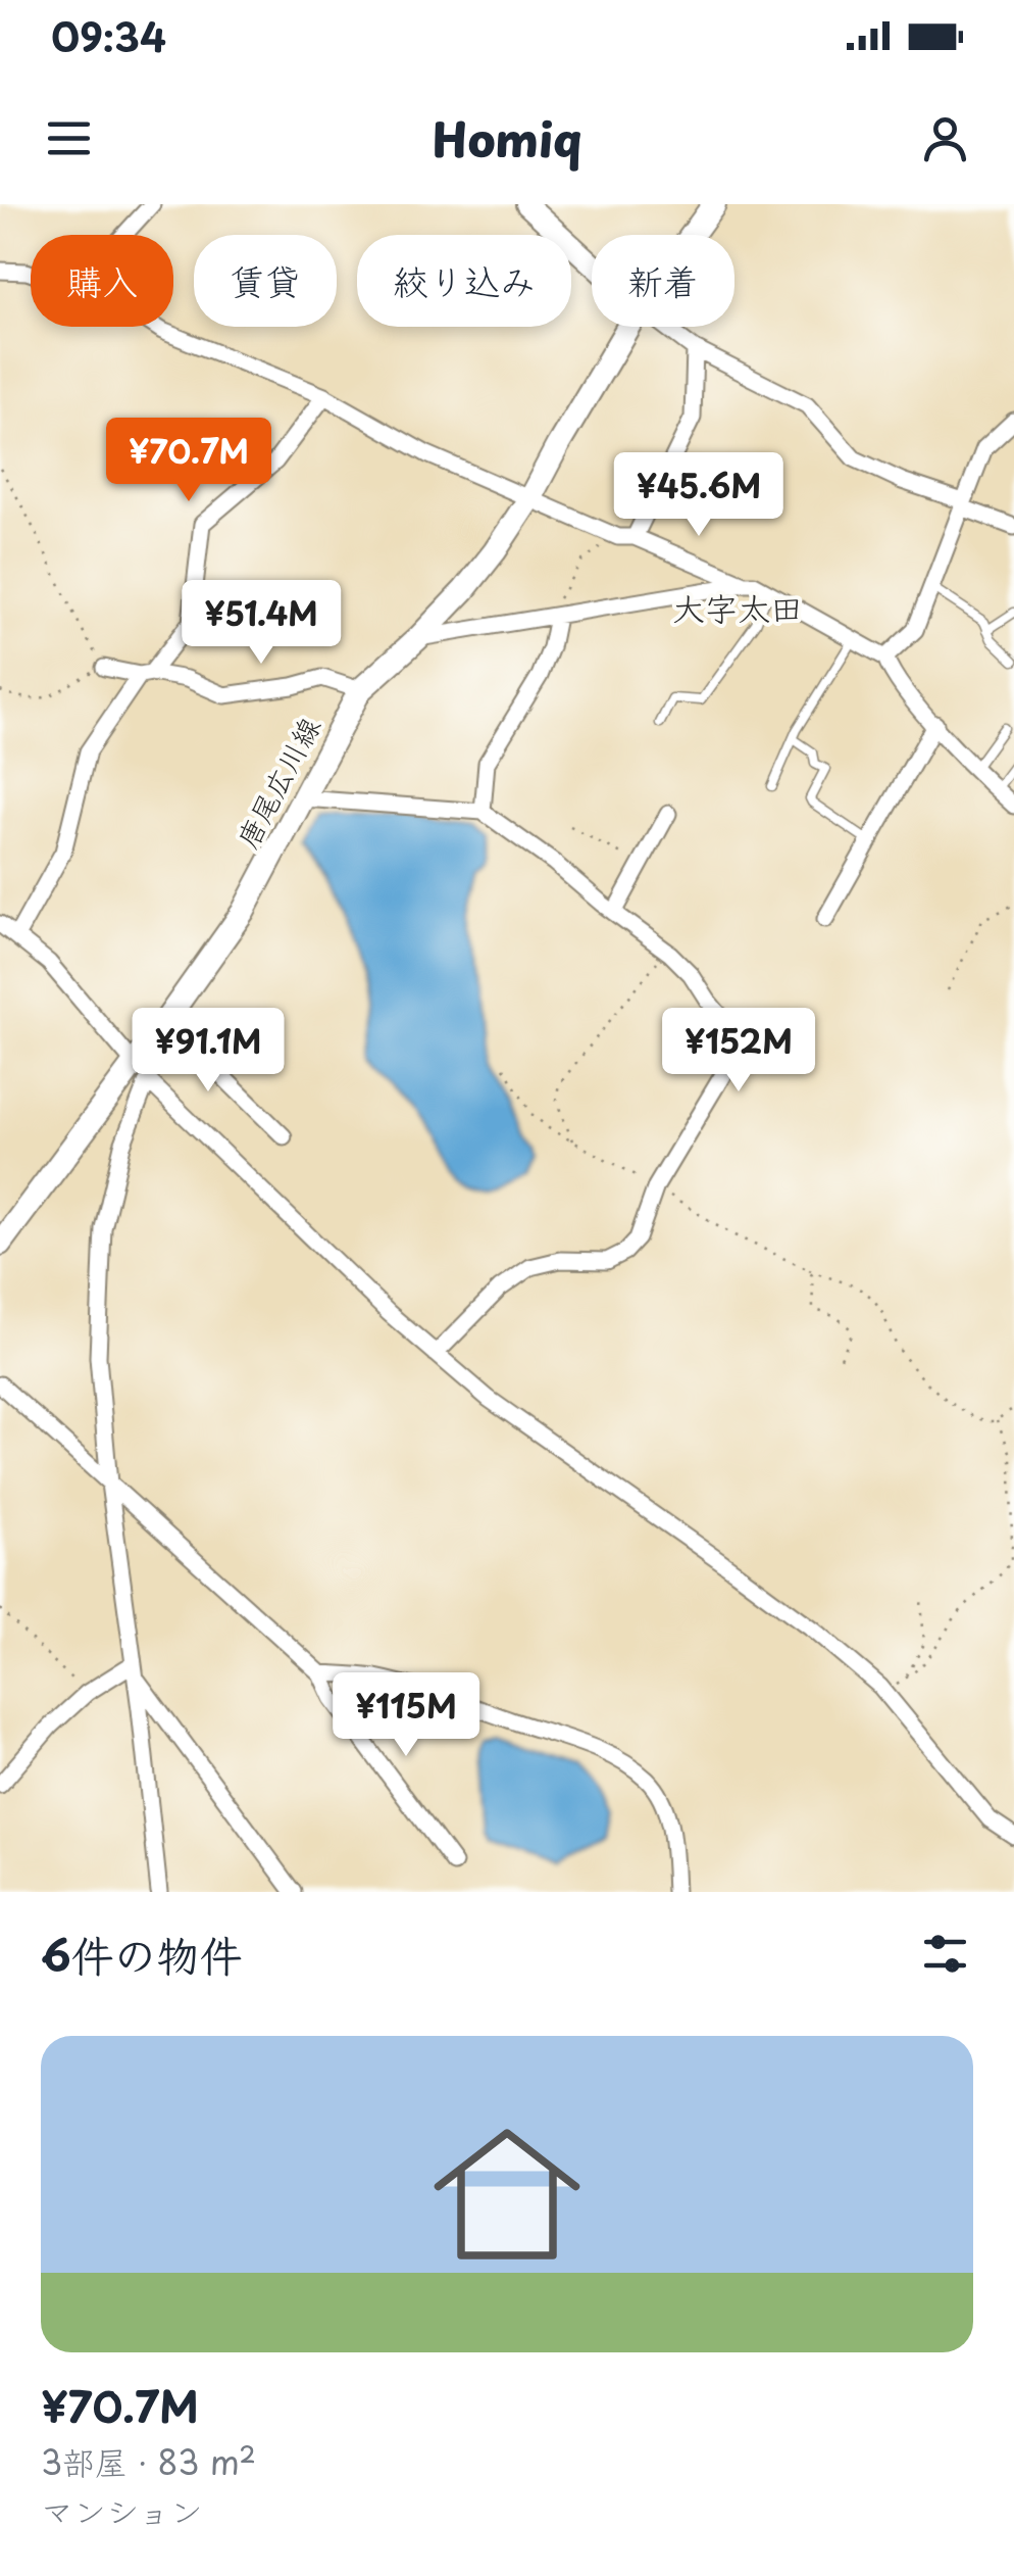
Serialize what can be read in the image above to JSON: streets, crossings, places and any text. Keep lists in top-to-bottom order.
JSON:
{
  "streets": {
    "main road": ["唐尾広川線"]
  },
  "districts": ["大字太田"],
  "page": {
    "status": "09:34",
    "header": "Homiq",
    "chip": [
      "購入",
      "賃貸",
      "絞り込み",
      "新着"
    ],
    "price": [
      "¥70.7M",
      "¥45.6M",
      "¥51.4M",
      "¥91.1M",
      "¥152M",
      "¥115M"
    ],
    "heading": "6件の物件",
    "list": [
      {
        "name": "¥70.7M",
        "note": "3部屋 · 83 m² · マンション"
      }
    ]
  }
}
